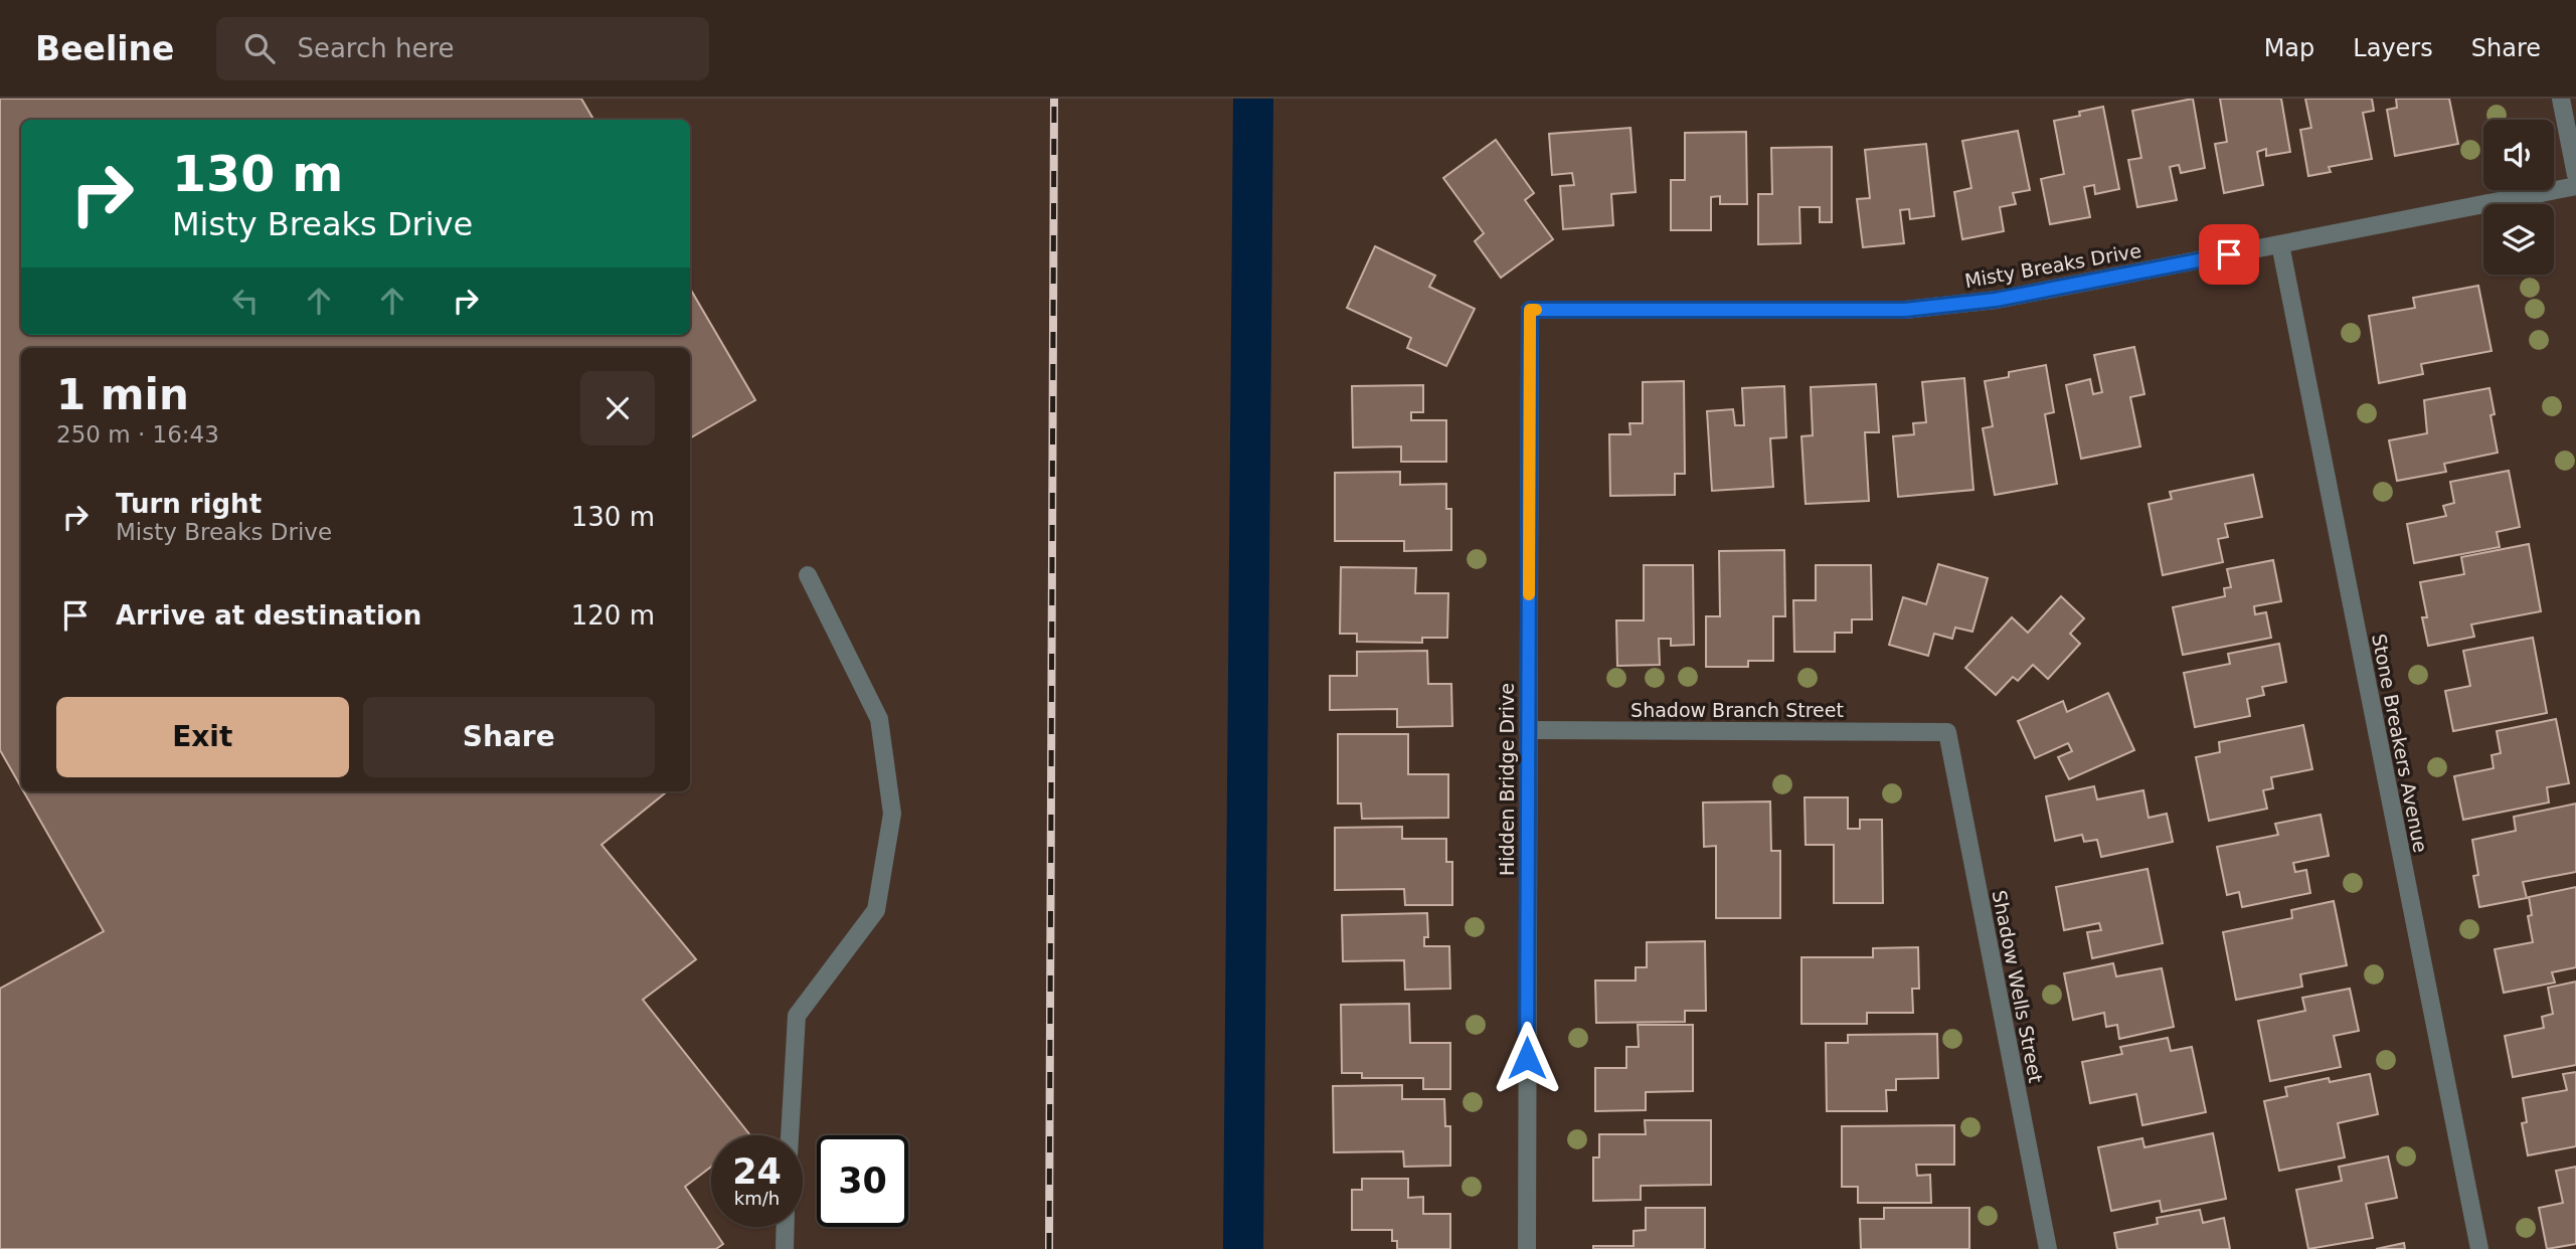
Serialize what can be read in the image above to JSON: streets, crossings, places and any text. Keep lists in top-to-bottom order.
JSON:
{
  "streets": {
    "street": [
      "Misty Breaks Drive",
      "Shadow Branch Street",
      "Stone Breakers Avenue",
      "Hidden Bridge Drive",
      "Shadow Wells Street"
    ]
  },
  "crossings": [
    ["Misty Breaks Drive", "Stone Breakers Avenue"],
    ["Misty Breaks Drive", "Hidden Bridge Drive"],
    ["Shadow Branch Street", "Hidden Bridge Drive"],
    ["Shadow Branch Street", "Shadow Wells Street"]
  ],
  "page": {
    "header": "Beeline",
    "search": "Search here",
    "nav": ["Map", "Layers", "Share"],
    "turn": ["130 m", "Misty Breaks Drive"],
    "heading": ["1 min", "250 m · 16:43"],
    "list": [
      {
        "name": "Turn right",
        "note": "Misty Breaks Drive",
        "value": "130 m"
      },
      {
        "name": "Arrive at destination",
        "value": "120 m"
      }
    ],
    "buttons": ["Exit", "Share"],
    "speed": "24 km/h",
    "limit": "30"
  }
}
